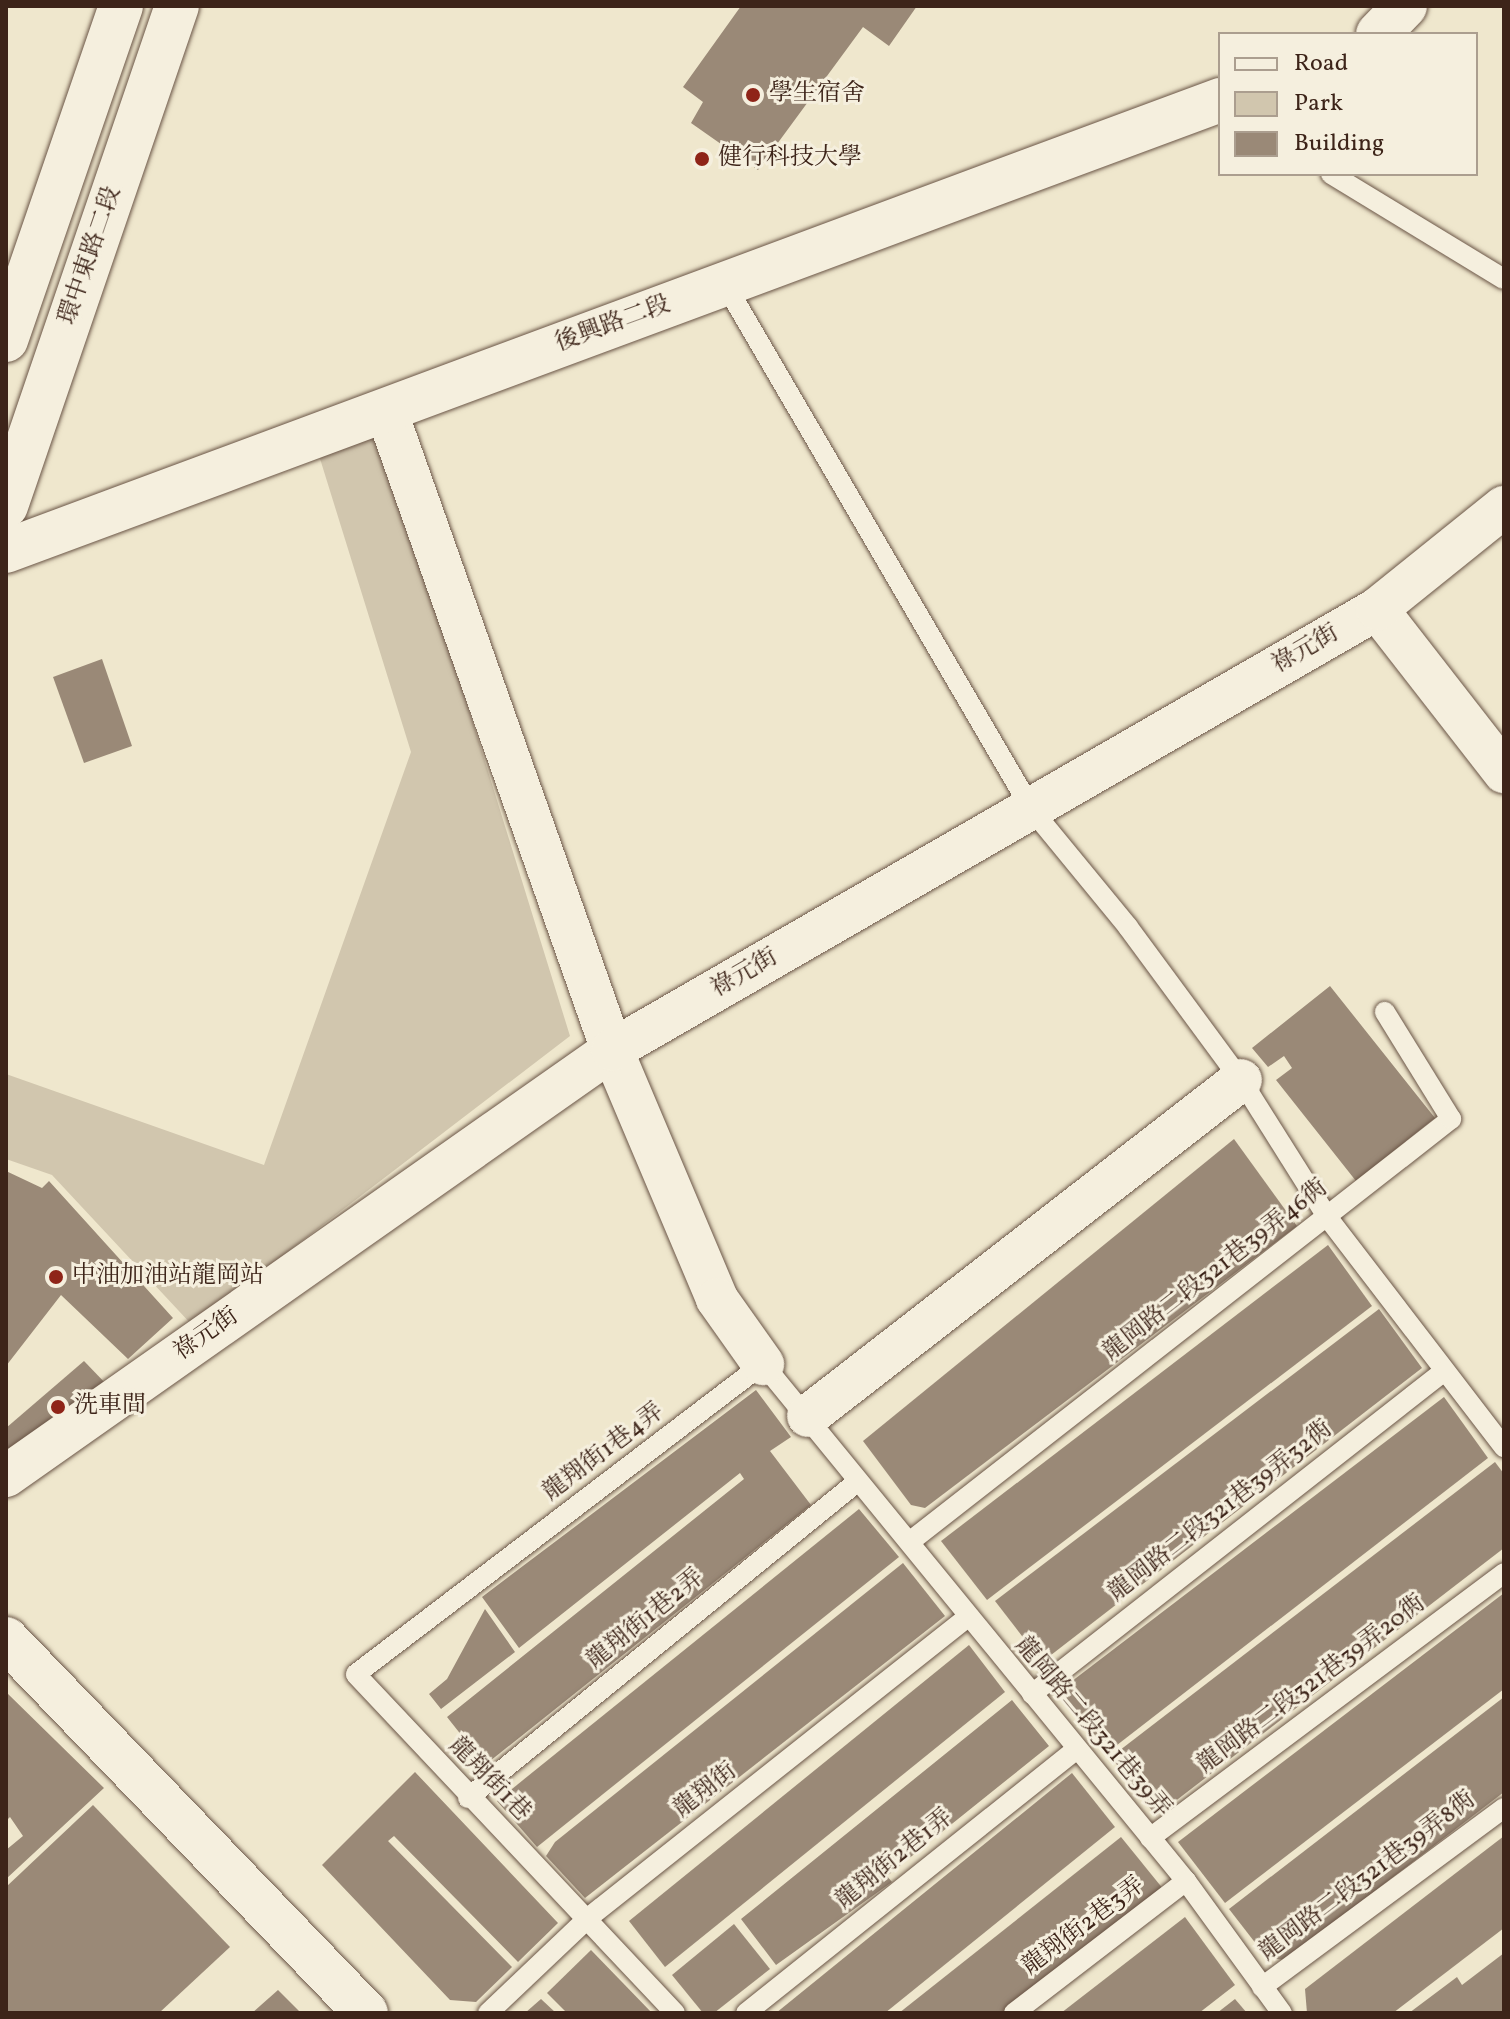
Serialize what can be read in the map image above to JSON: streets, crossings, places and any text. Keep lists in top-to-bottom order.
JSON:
{
  "streets": {
    "street": ["環中東路二段", "後興路二段", "祿元街"],
    "lane": [
      "龍岡路二段321巷39弄46衖",
      "龍翔街1巷4弄",
      "龍岡路二段321巷39弄32衖",
      "龍翔街1巷2弄",
      "龍岡路二段321巷39弄20衖",
      "龍岡路二段321巷39弄",
      "龍翔街1巷",
      "龍翔街",
      "龍翔街2巷1弄",
      "龍岡路二段321巷39弄8衖",
      "龍翔街2巷3弄"
    ]
  },
  "crossings": [
    ["龍岡路二段321巷39弄46衖", "龍岡路二段321巷39弄"],
    ["龍翔街1巷4弄", "龍翔街1巷"],
    ["龍岡路二段321巷39弄32衖", "龍岡路二段321巷39弄"],
    ["龍翔街1巷2弄", "龍岡路二段321巷39弄"],
    ["龍翔街1巷2弄", "龍翔街1巷"],
    ["龍岡路二段321巷39弄20衖", "龍岡路二段321巷39弄"],
    ["龍岡路二段321巷39弄", "龍翔街"],
    ["龍岡路二段321巷39弄", "龍翔街2巷1弄"],
    ["龍岡路二段321巷39弄", "龍岡路二段321巷39弄8衖"],
    ["龍岡路二段321巷39弄", "龍翔街2巷3弄"],
    ["龍翔街1巷", "龍翔街"]
  ],
  "places": [
    "學生宿舍",
    "健行科技大學",
    "中油加油站龍岡站",
    "洗車間"
  ],
  "legend": ["Road", "Park", "Building"]
}
